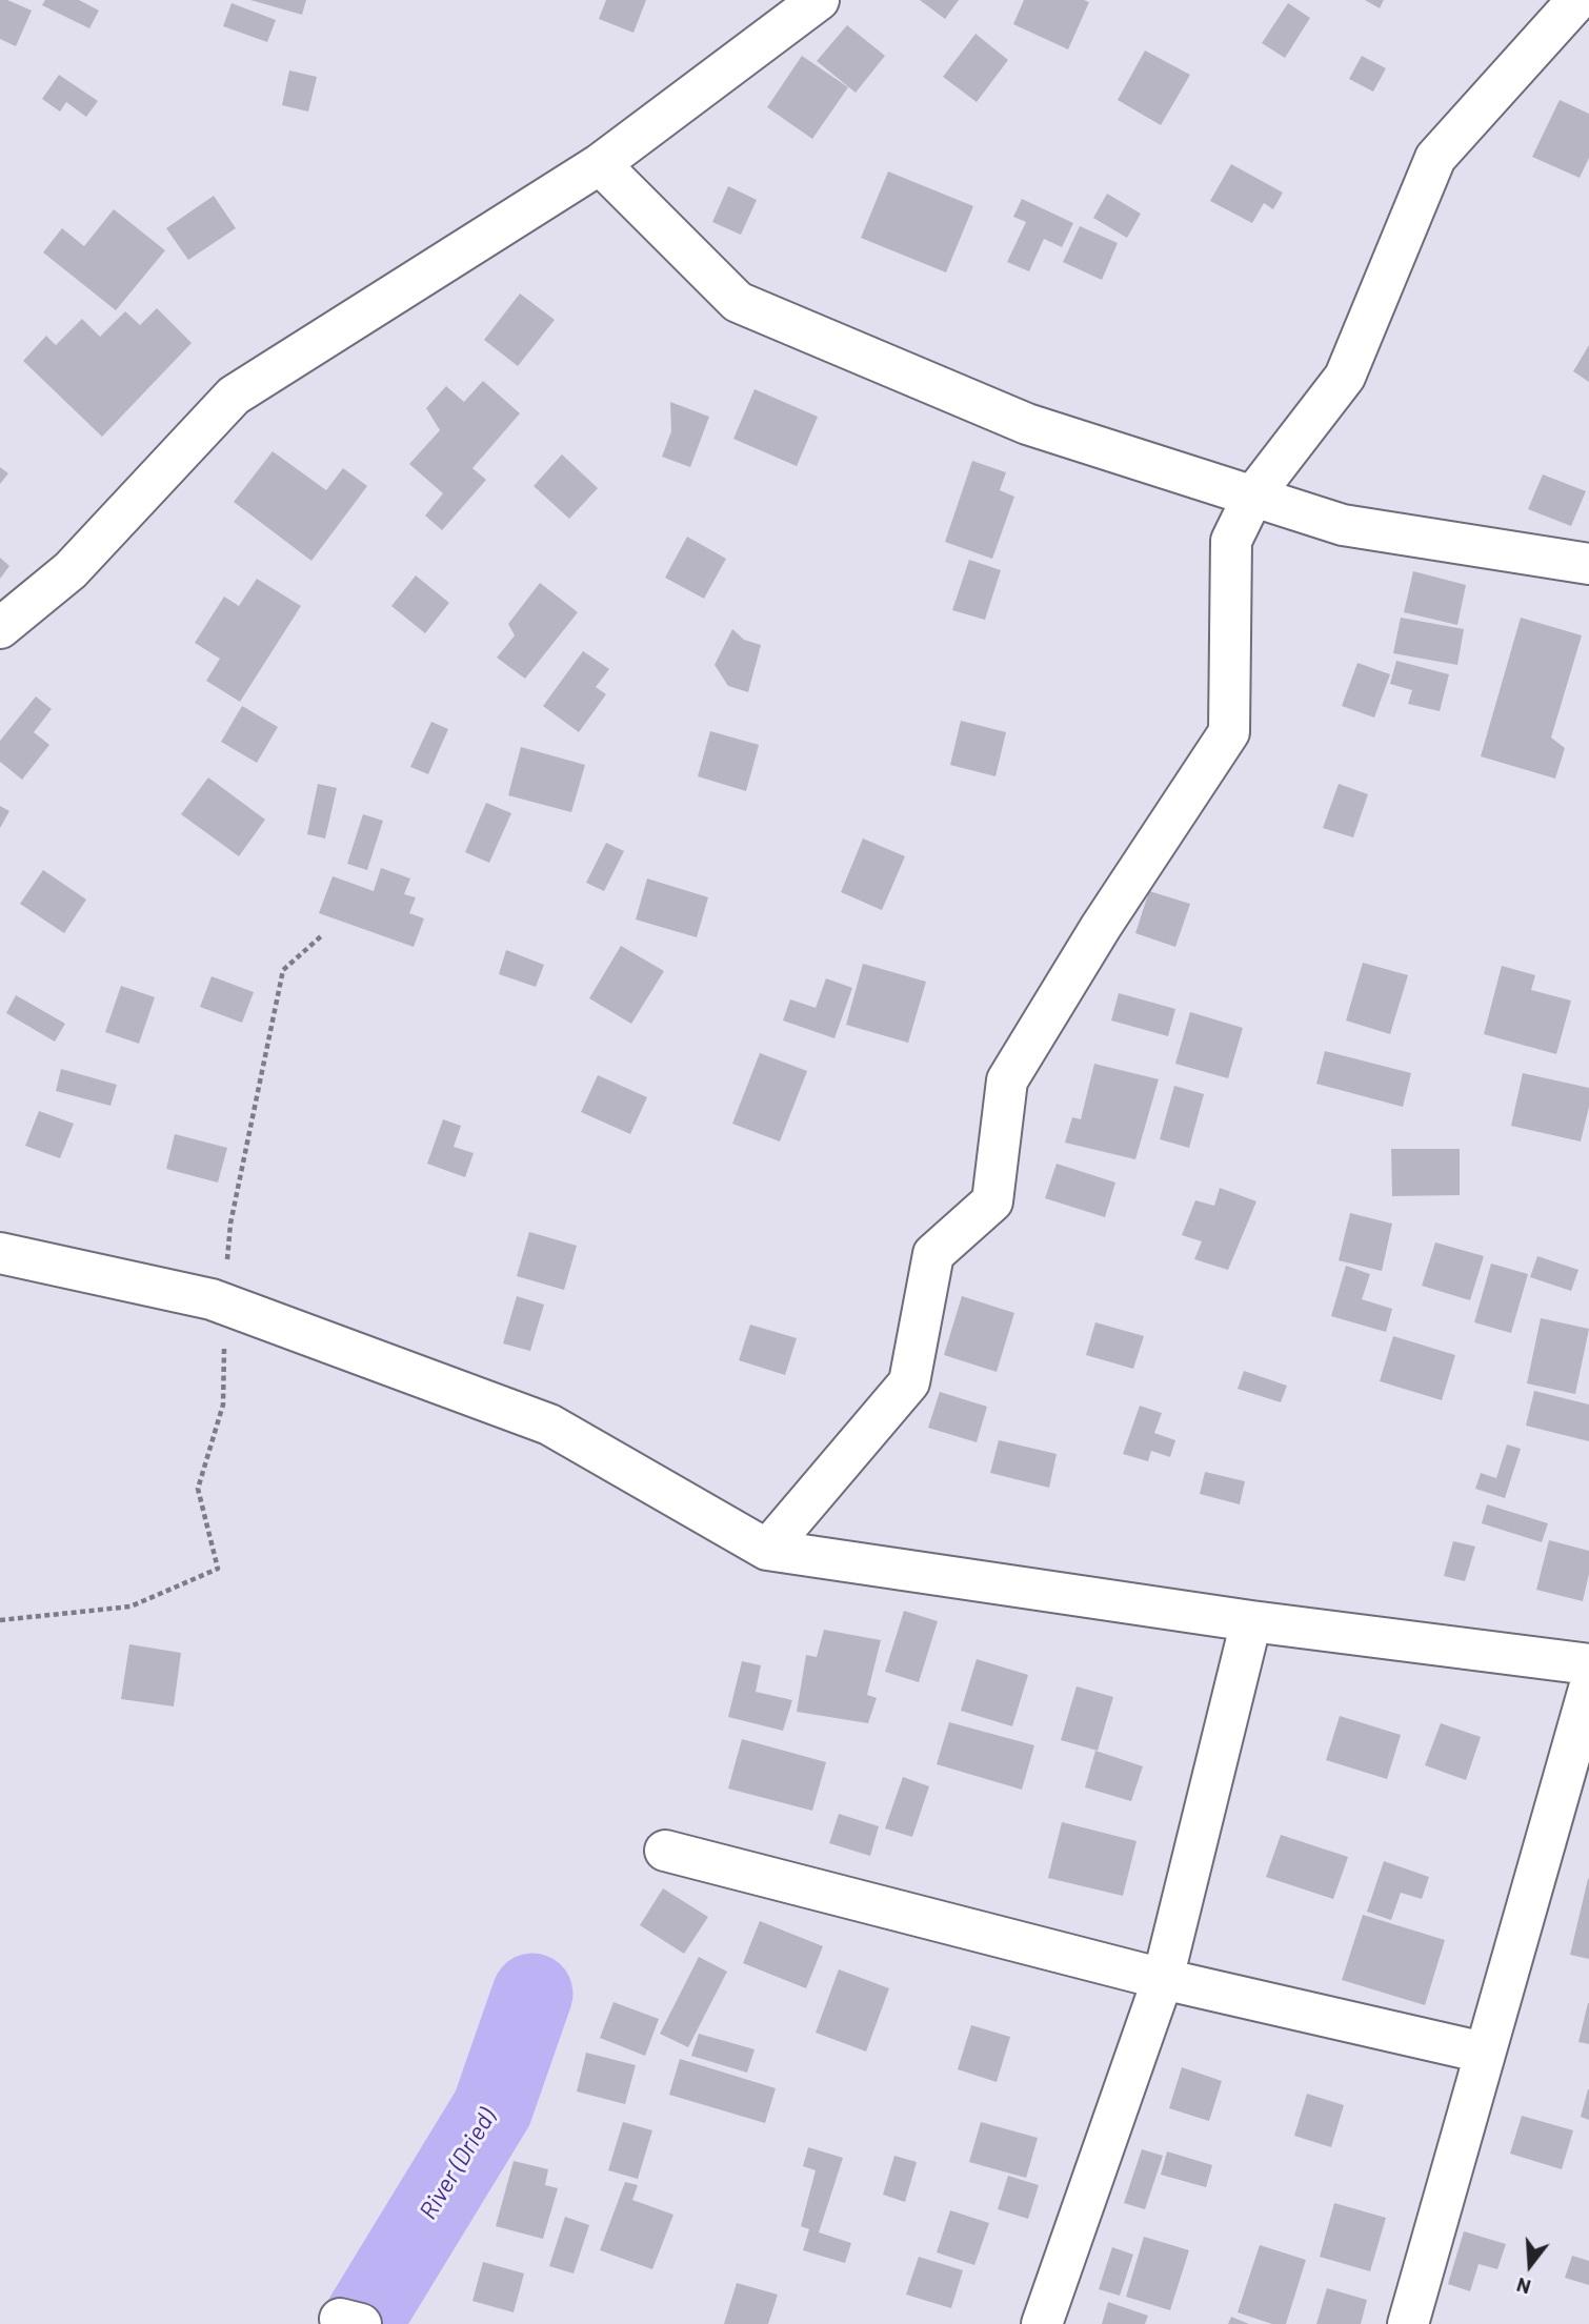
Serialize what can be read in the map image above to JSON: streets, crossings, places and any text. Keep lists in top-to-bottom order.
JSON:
{
  "water": ["River (Dried)"],
  "north": "bottom"
}
